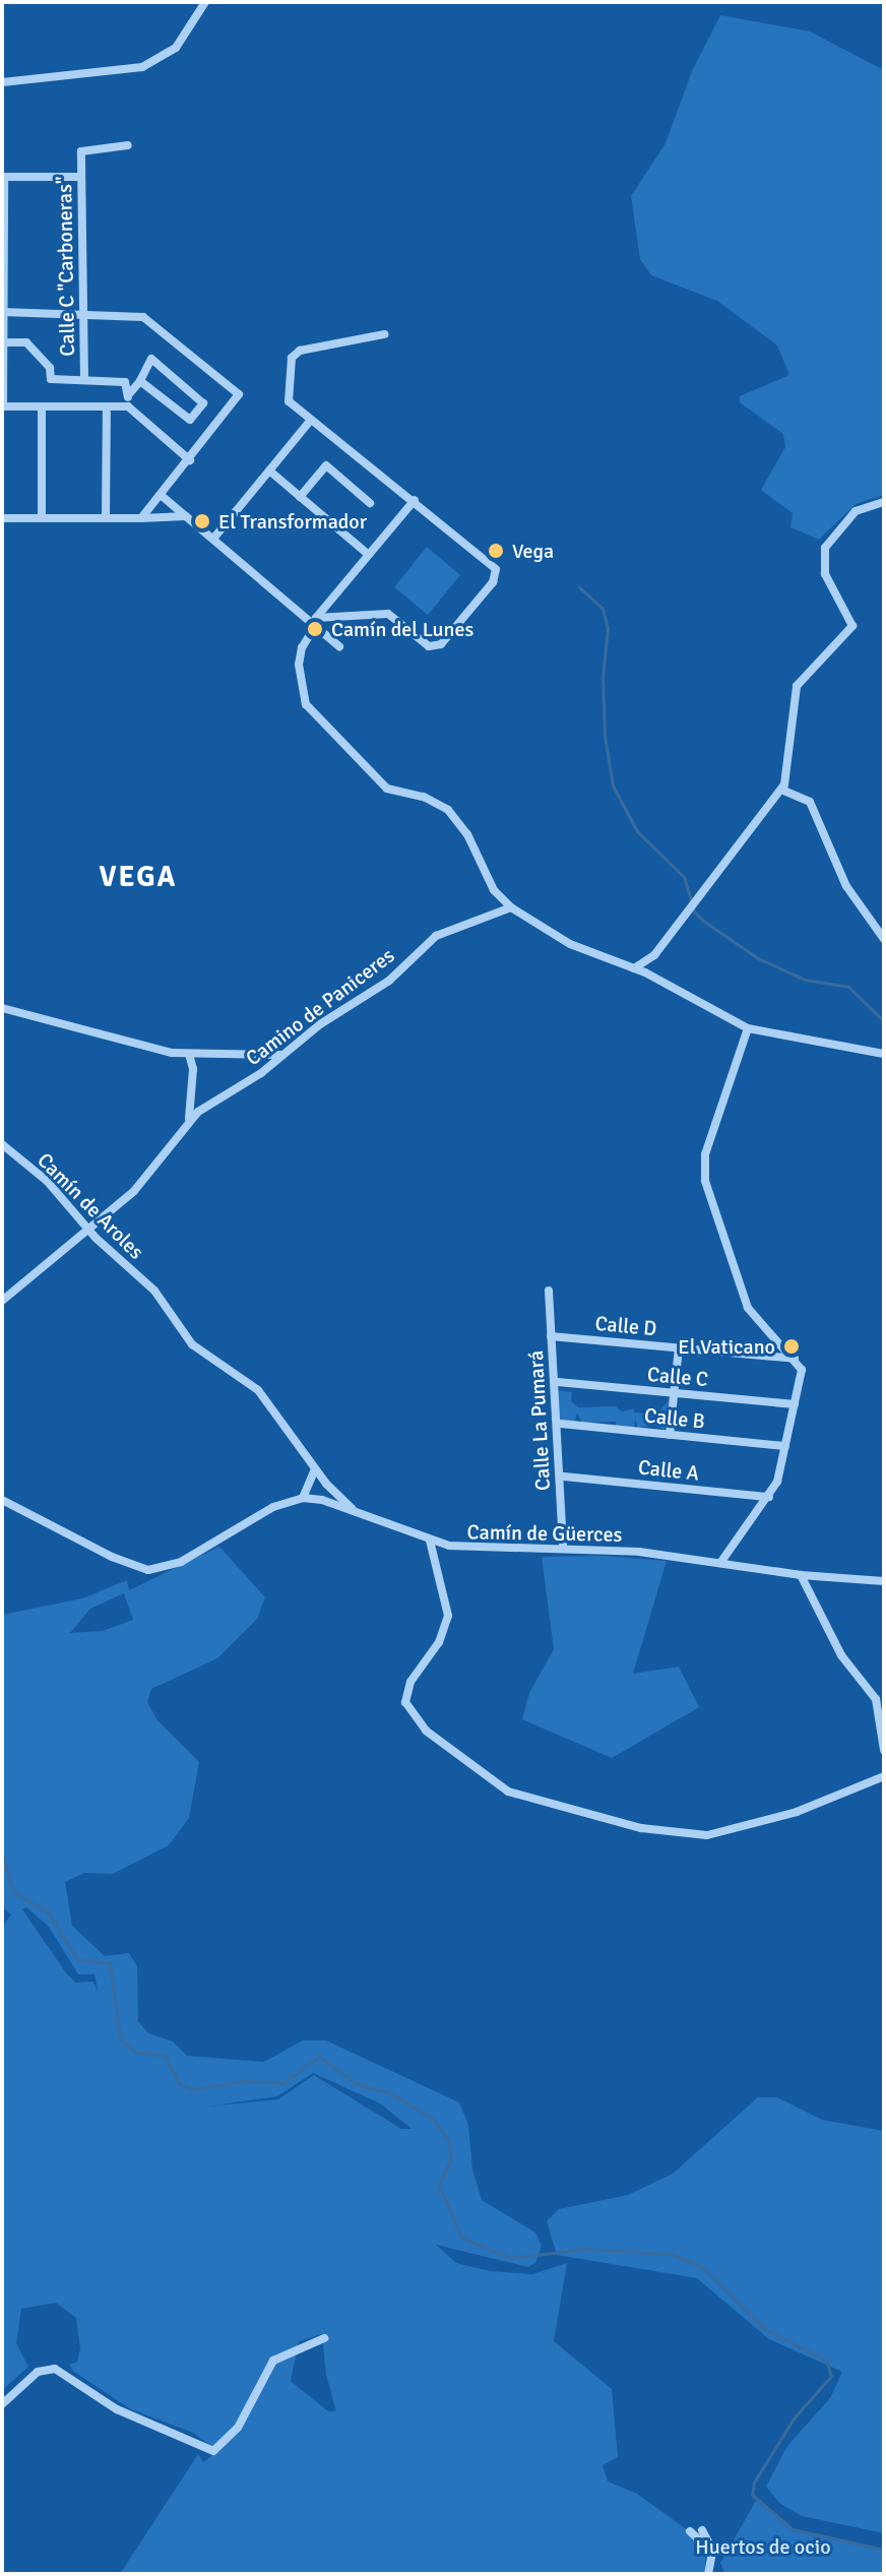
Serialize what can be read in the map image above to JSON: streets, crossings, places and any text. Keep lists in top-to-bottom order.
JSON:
{
  "streets": {
    "street": [
      "Calle C \"Carboneras\"",
      "Camino de Paniceres",
      "Camín de Aroles",
      "Calle D",
      "Calle C",
      "Calle B",
      "Calle La Pumará",
      "Calle A",
      "Camín de Güerces"
    ]
  },
  "crossings": [
    ["Camino de Paniceres", "Camín de Aroles"],
    ["Camín de Aroles", "Camín de Güerces"],
    ["Calle D", "Calle La Pumará"],
    ["Calle La Pumará", "Camín de Güerces"]
  ],
  "districts": ["VEGA"],
  "parks": ["Huertos de ocio"],
  "places": [
    "El Transformador",
    "Vega",
    "Camín del Lunes",
    "El Vaticano"
  ]
}
